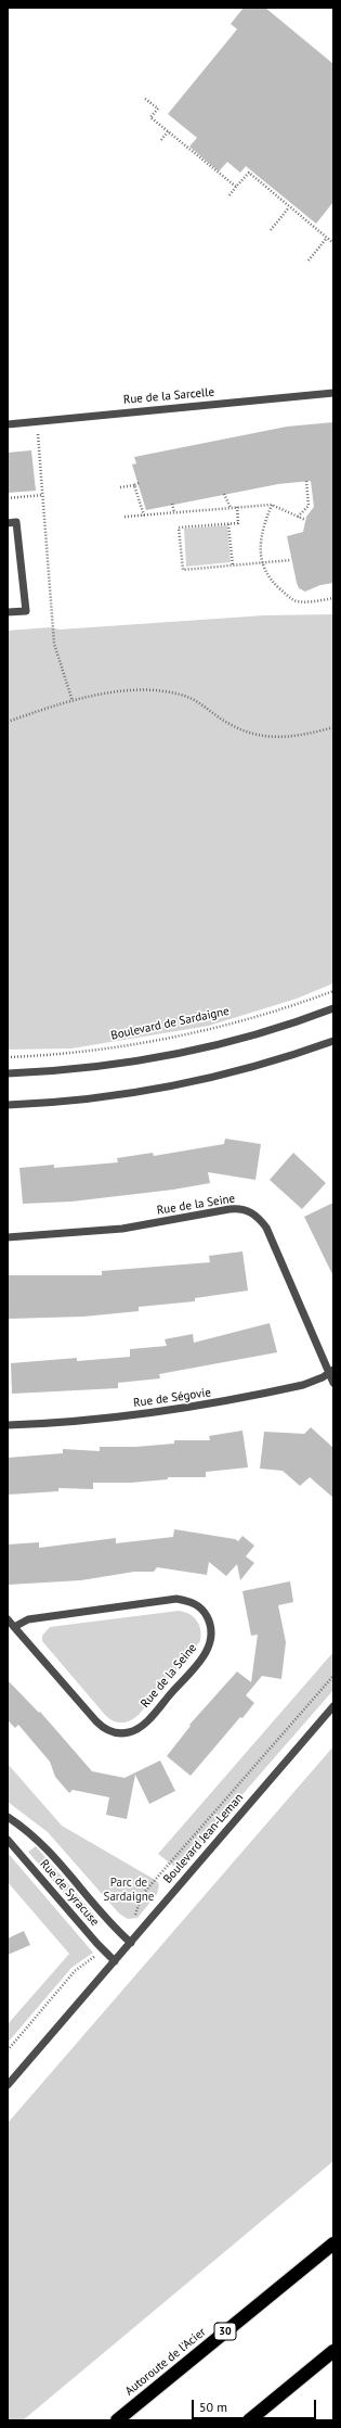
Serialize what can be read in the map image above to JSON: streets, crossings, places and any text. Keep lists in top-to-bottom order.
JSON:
{
  "streets": {
    "highway": ["30", "Autoroute de l'Acier"],
    "street": [
      "Rue de la Sarcelle",
      "Rue de la Seine",
      "Rue de Ségovie",
      "Boulevard Jean-Leman",
      "Rue de Syracuse"
    ],
    "path": ["Boulevard de Sardaigne"]
  },
  "crossings": [
    ["Rue de la Seine", "Rue de Ségovie"],
    ["Boulevard Jean-Leman", "Rue de Syracuse"]
  ],
  "parks": ["Parc de Sardaigne"],
  "scale_bar": "50 m"
}
